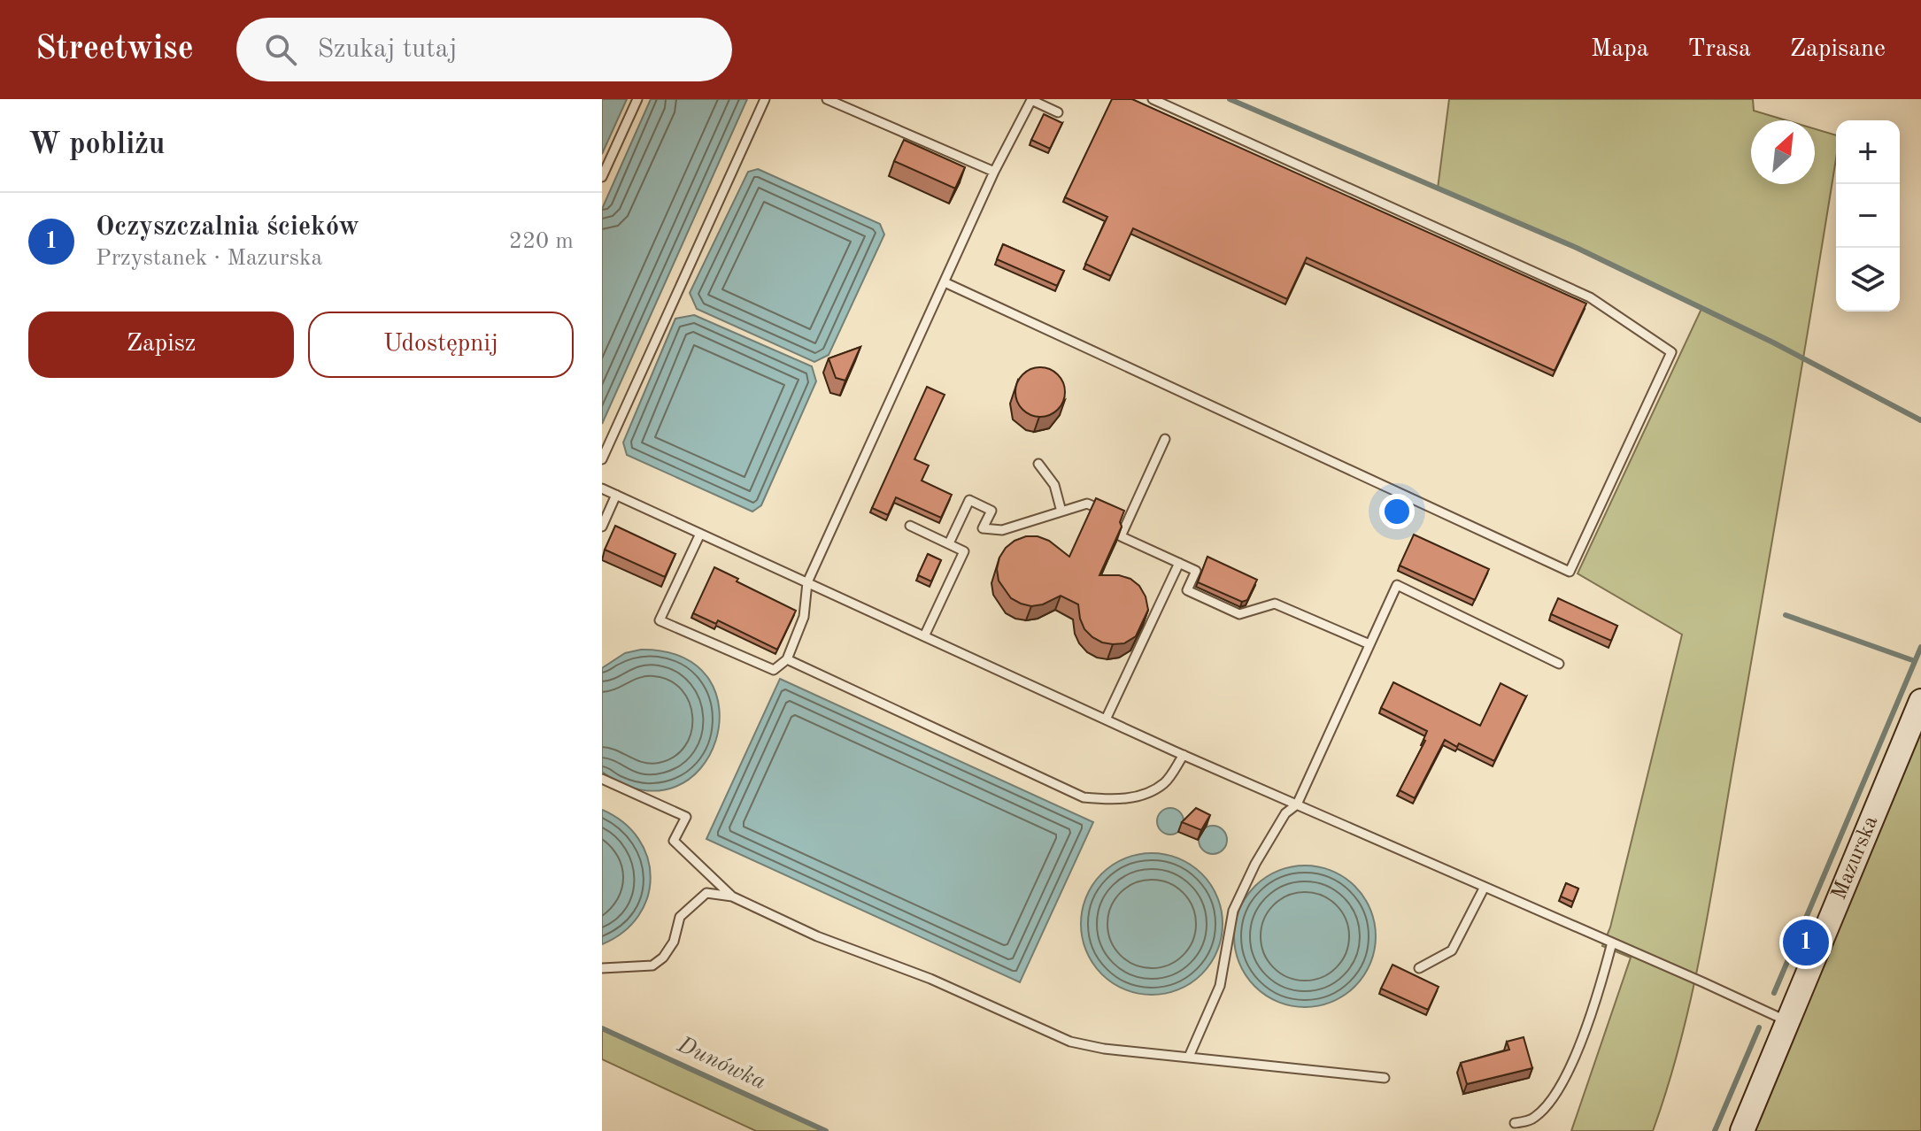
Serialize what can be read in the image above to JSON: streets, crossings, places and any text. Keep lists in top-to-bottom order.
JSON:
{
  "streets": {
    "main road": ["Mazurska"]
  },
  "water": ["Dunówka"],
  "north": "top right",
  "page": {
    "header": "Streetwise",
    "search": "Szukaj tutaj",
    "nav": ["Mapa", "Trasa", "Zapisane"],
    "heading": "W pobliżu",
    "map_buttons": ["+", "−"],
    "list": [
      {
        "mark": "1",
        "name": "Oczyszczalnia ścieków",
        "note": "Przystanek · Mazurska",
        "value": "220 m"
      }
    ],
    "buttons": ["Zapisz", "Udostępnij"],
    "pins": "1"
  }
}
